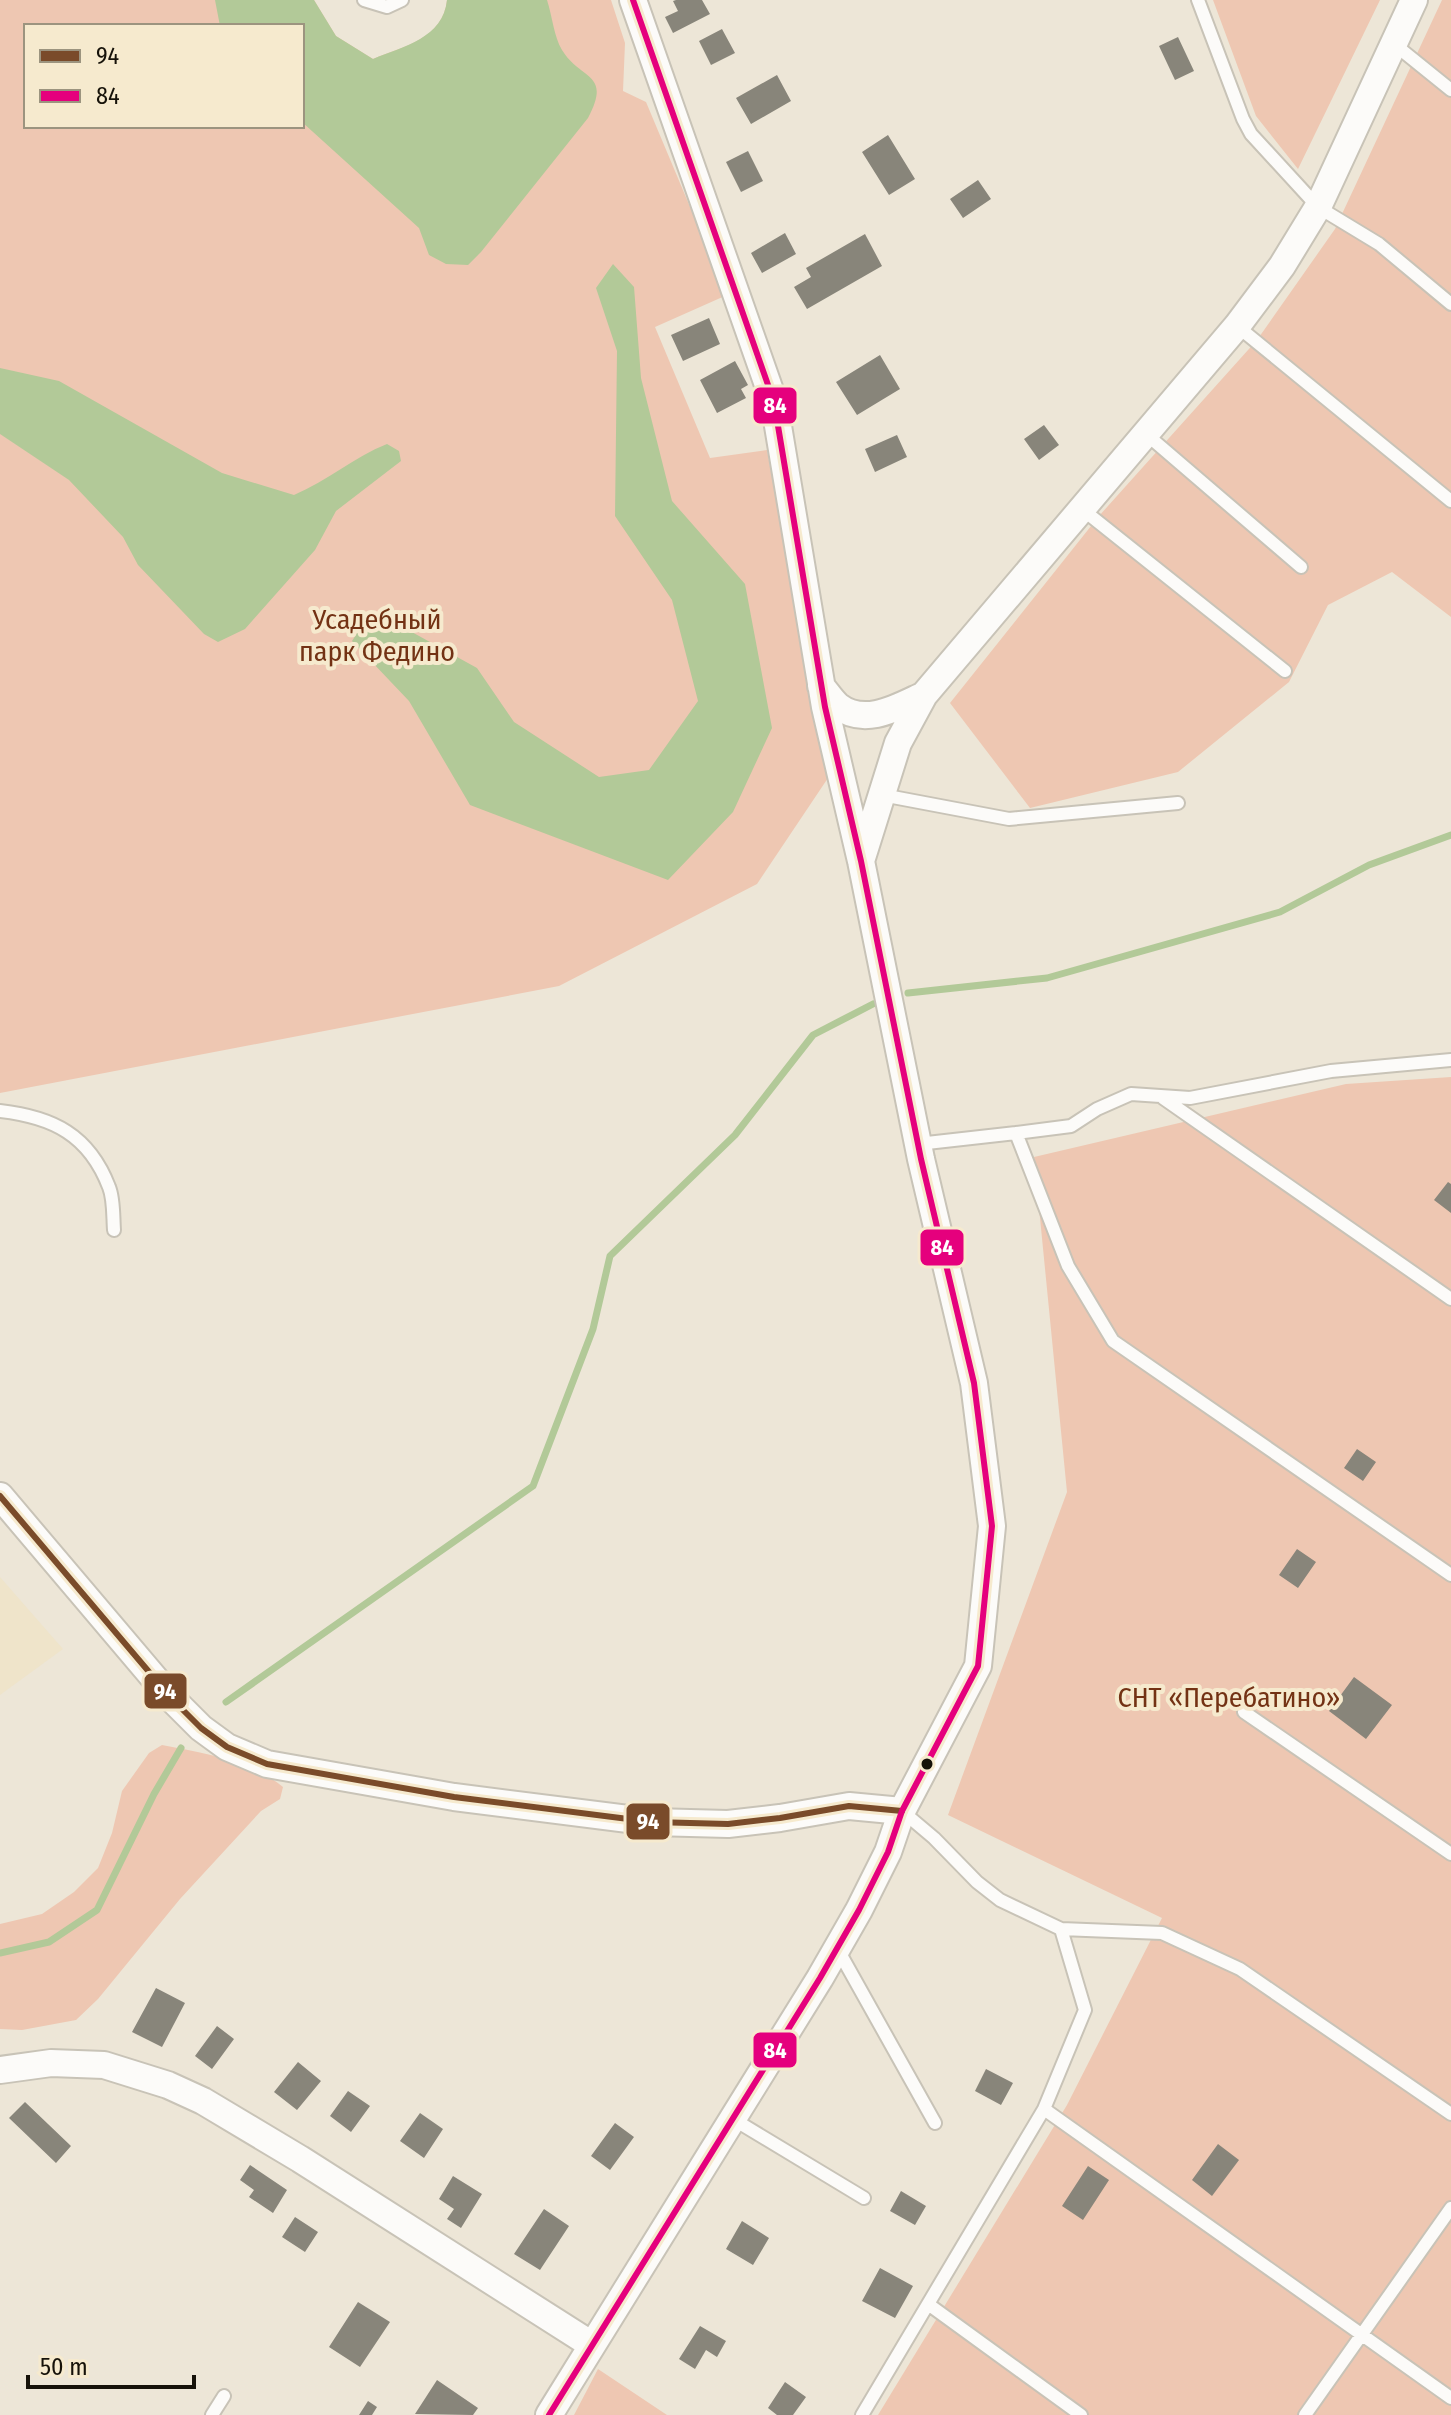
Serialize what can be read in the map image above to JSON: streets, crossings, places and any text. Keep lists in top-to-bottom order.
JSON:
{
  "parks": ["Усадебный парк Федино", "СНТ «Перебатино»"],
  "lines": ["transit line 84", "transit line 94"],
  "legend": ["94", "84"],
  "scale_bar": "50 m"
}
